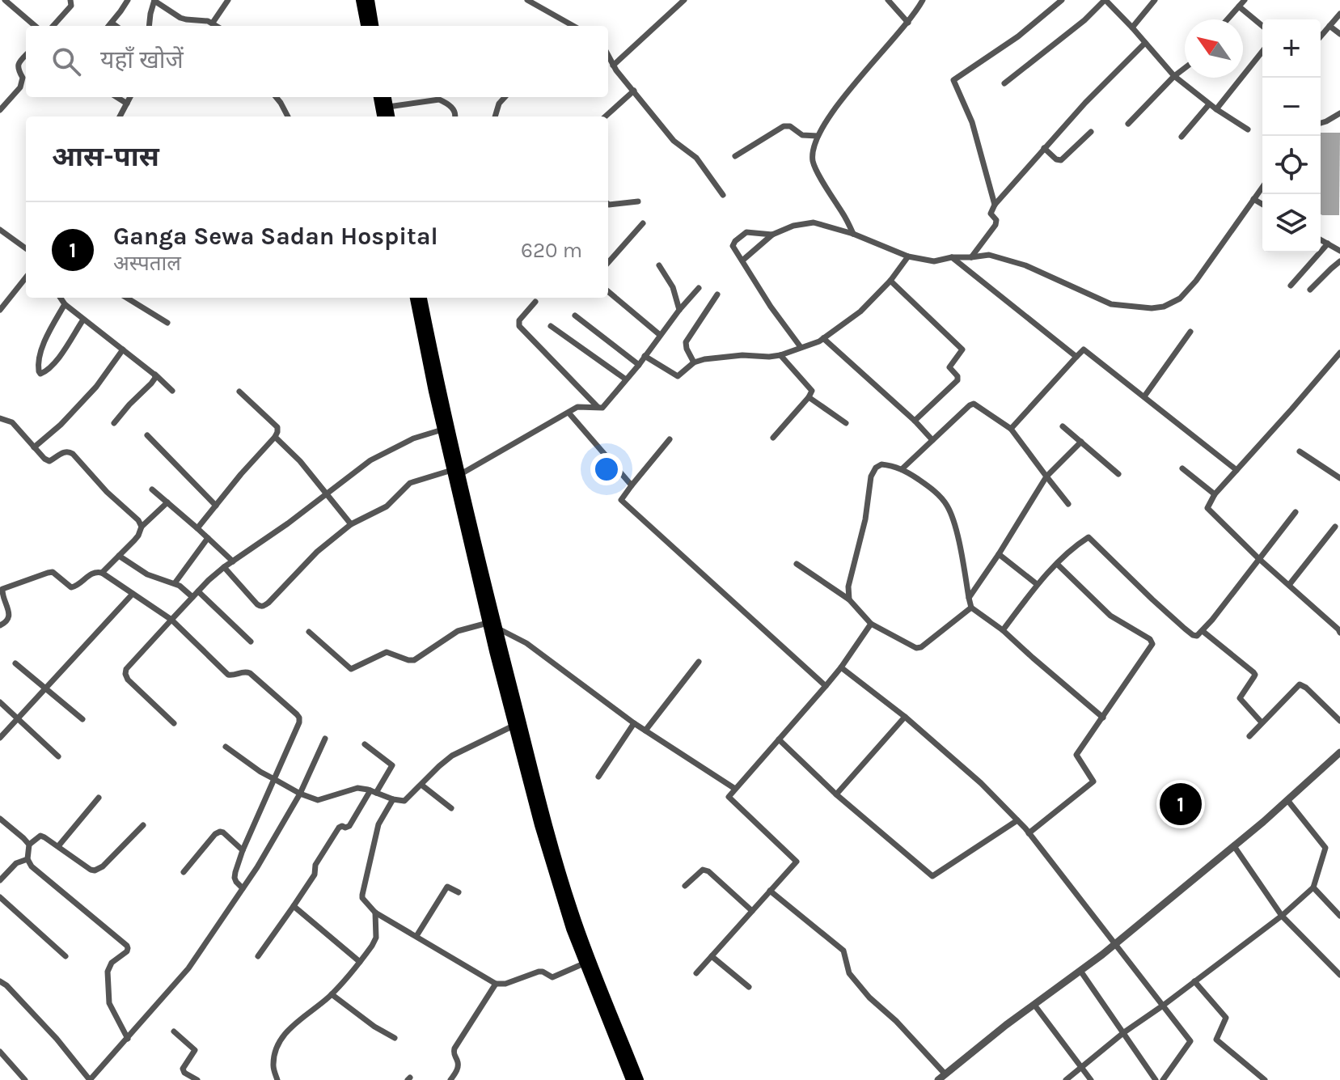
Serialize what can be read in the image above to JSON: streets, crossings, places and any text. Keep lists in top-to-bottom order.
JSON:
{
  "north": "top left",
  "page": {
    "map_buttons": ["+", "−"],
    "search": "यहाँ खोजें",
    "heading": "आस-पास",
    "list": [
      {
        "mark": "1",
        "name": "Ganga Sewa Sadan Hospital",
        "note": "अस्पताल",
        "value": "620 m"
      }
    ],
    "pins": "1"
  }
}
